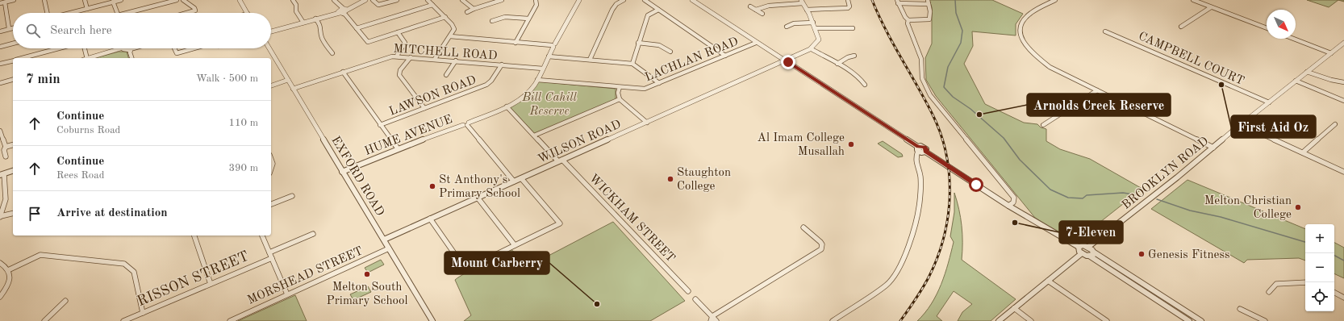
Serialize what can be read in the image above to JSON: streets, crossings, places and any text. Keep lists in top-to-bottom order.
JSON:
{
  "streets": {
    "street": [
      "MITCHELL ROAD",
      "CAMPBELL COURT",
      "LACHLAN ROAD",
      "LAWSON ROAD",
      "HUME AVENUE",
      "WILSON ROAD",
      "BROOKLYN ROAD",
      "EXFORD ROAD",
      "WICKHAM STREET",
      "MORSHEAD STREET",
      "RISSON STREET"
    ]
  },
  "crossings": [
    ["MITCHELL ROAD", "LAWSON ROAD"],
    ["MITCHELL ROAD", "HUME AVENUE"],
    ["MITCHELL ROAD", "EXFORD ROAD"],
    ["LACHLAN ROAD", "HUME AVENUE"],
    ["HUME AVENUE", "EXFORD ROAD"],
    ["HUME AVENUE", "WICKHAM STREET"],
    ["WILSON ROAD", "EXFORD ROAD"],
    ["WILSON ROAD", "WICKHAM STREET"],
    ["EXFORD ROAD", "MORSHEAD STREET"]
  ],
  "parks": ["Bill Cahill Reserve"],
  "places": [
    "First Aid Oz",
    "Arnolds Creek Reserve",
    "Al Imam College Musallah",
    "Staughton College",
    "St Anthony's Primary School",
    "Melton Christian College",
    "7-Eleven",
    "Genesis Fitness",
    "Melton South Primary School",
    "Mount Carberry"
  ],
  "north": "bottom right",
  "page": {
    "search": "Search here",
    "heading": ["7 min", "Walk · 500 m"],
    "list": [
      ["Continue", "Coburns Road", "110 m"],
      ["Continue", "Rees Road", "390 m"],
      "Arrive at destination"
    ],
    "map_buttons": ["+", "−"]
  }
}
